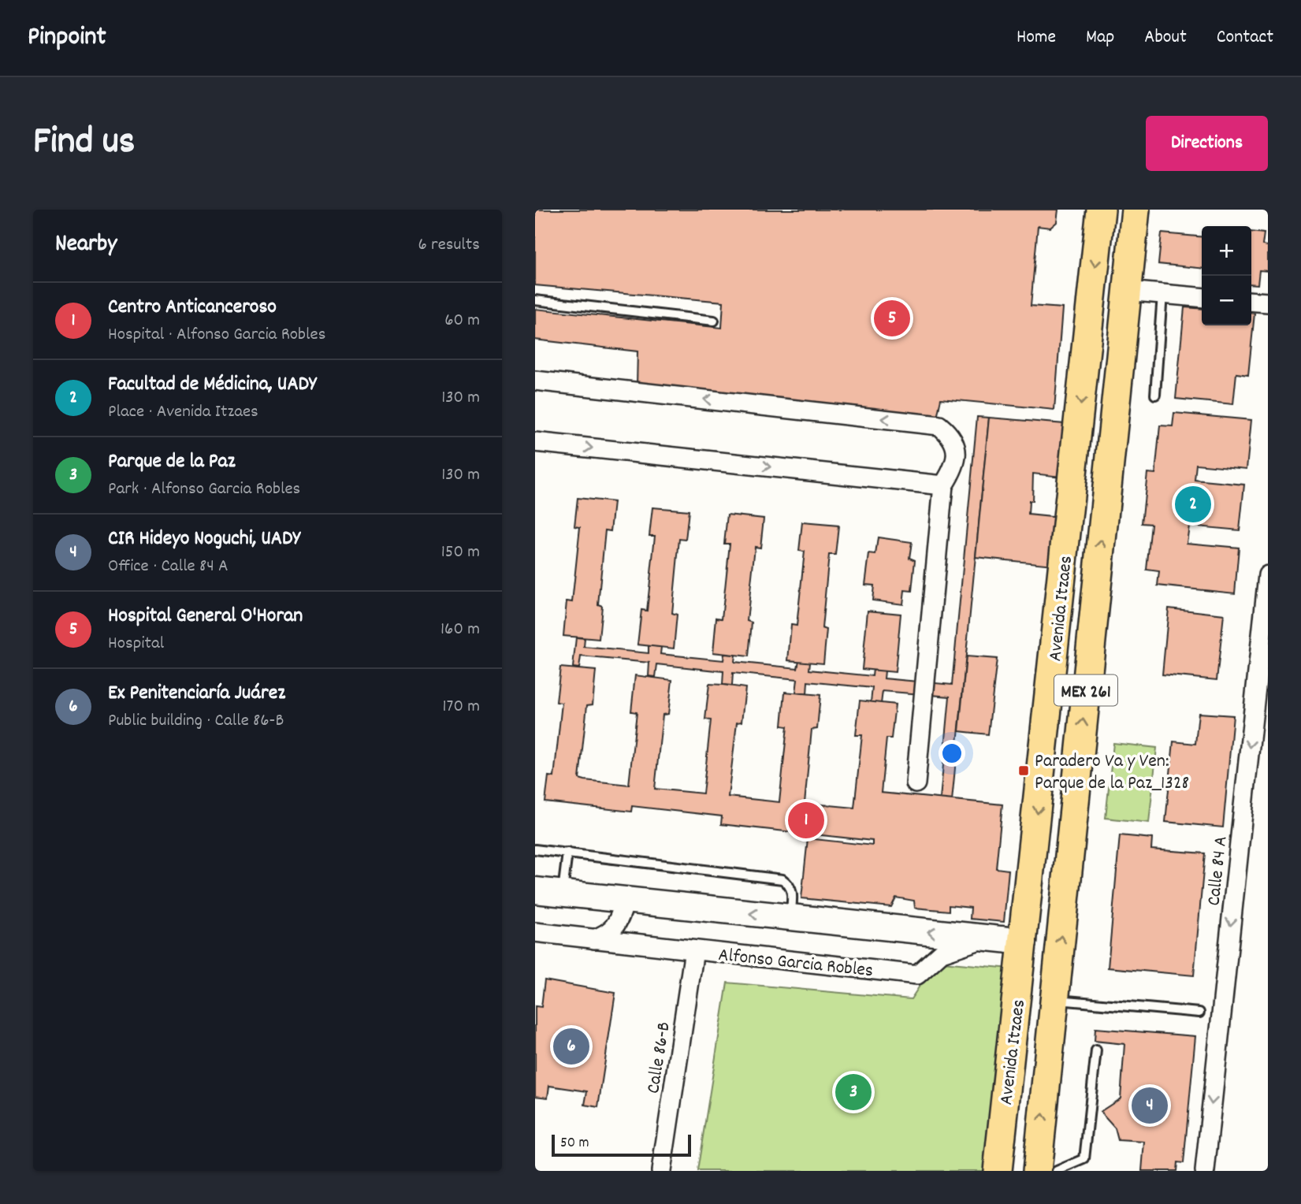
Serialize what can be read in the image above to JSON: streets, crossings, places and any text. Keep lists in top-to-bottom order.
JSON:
{
  "streets": {
    "main road": ["Avenida Itzaes", "MEX 261"],
    "street": ["Calle 84 A", "Alfonso Garcia Robles", "Calle 86-B"]
  },
  "crossings": [
    ["Avenida Itzaes", "Alfonso Garcia Robles"],
    ["Alfonso Garcia Robles", "Calle 86-B"]
  ],
  "one_way": ["Calle 84 A"],
  "places": {
    "transit": ["Paradero Va y Ven: Parque de la Paz_1328"]
  },
  "scale_bar": "50 m",
  "page": {
    "header": "Pinpoint",
    "nav": [
      "Home",
      "Map",
      "About",
      "Contact"
    ],
    "title": "Find us",
    "buttons": "Directions",
    "heading": ["Nearby", "6 results"],
    "map_buttons": ["+", "−"],
    "list": [
      {
        "mark": "1",
        "name": "Centro Anticanceroso",
        "note": "Hospital · Alfonso Garcia Robles",
        "value": "60 m"
      },
      {
        "mark": "2",
        "name": "Facultad de Médicina, UADY",
        "note": "Place · Avenida Itzaes",
        "value": "130 m"
      },
      {
        "mark": "3",
        "name": "Parque de la Paz",
        "note": "Park · Alfonso Garcia Robles",
        "value": "130 m"
      },
      {
        "mark": "4",
        "name": "CIR Hideyo Noguchi, UADY",
        "note": "Office · Calle 84 A",
        "value": "150 m"
      },
      {
        "mark": "5",
        "name": "Hospital General O'Horan",
        "note": "Hospital",
        "value": "160 m"
      },
      {
        "mark": "6",
        "name": "Ex Penitenciaría Juárez",
        "note": "Public building · Calle 86-B",
        "value": "170 m"
      }
    ],
    "pins": [
      "5",
      "2",
      "1",
      "6",
      "3",
      "4"
    ],
    "scale": "50 m"
  }
}
